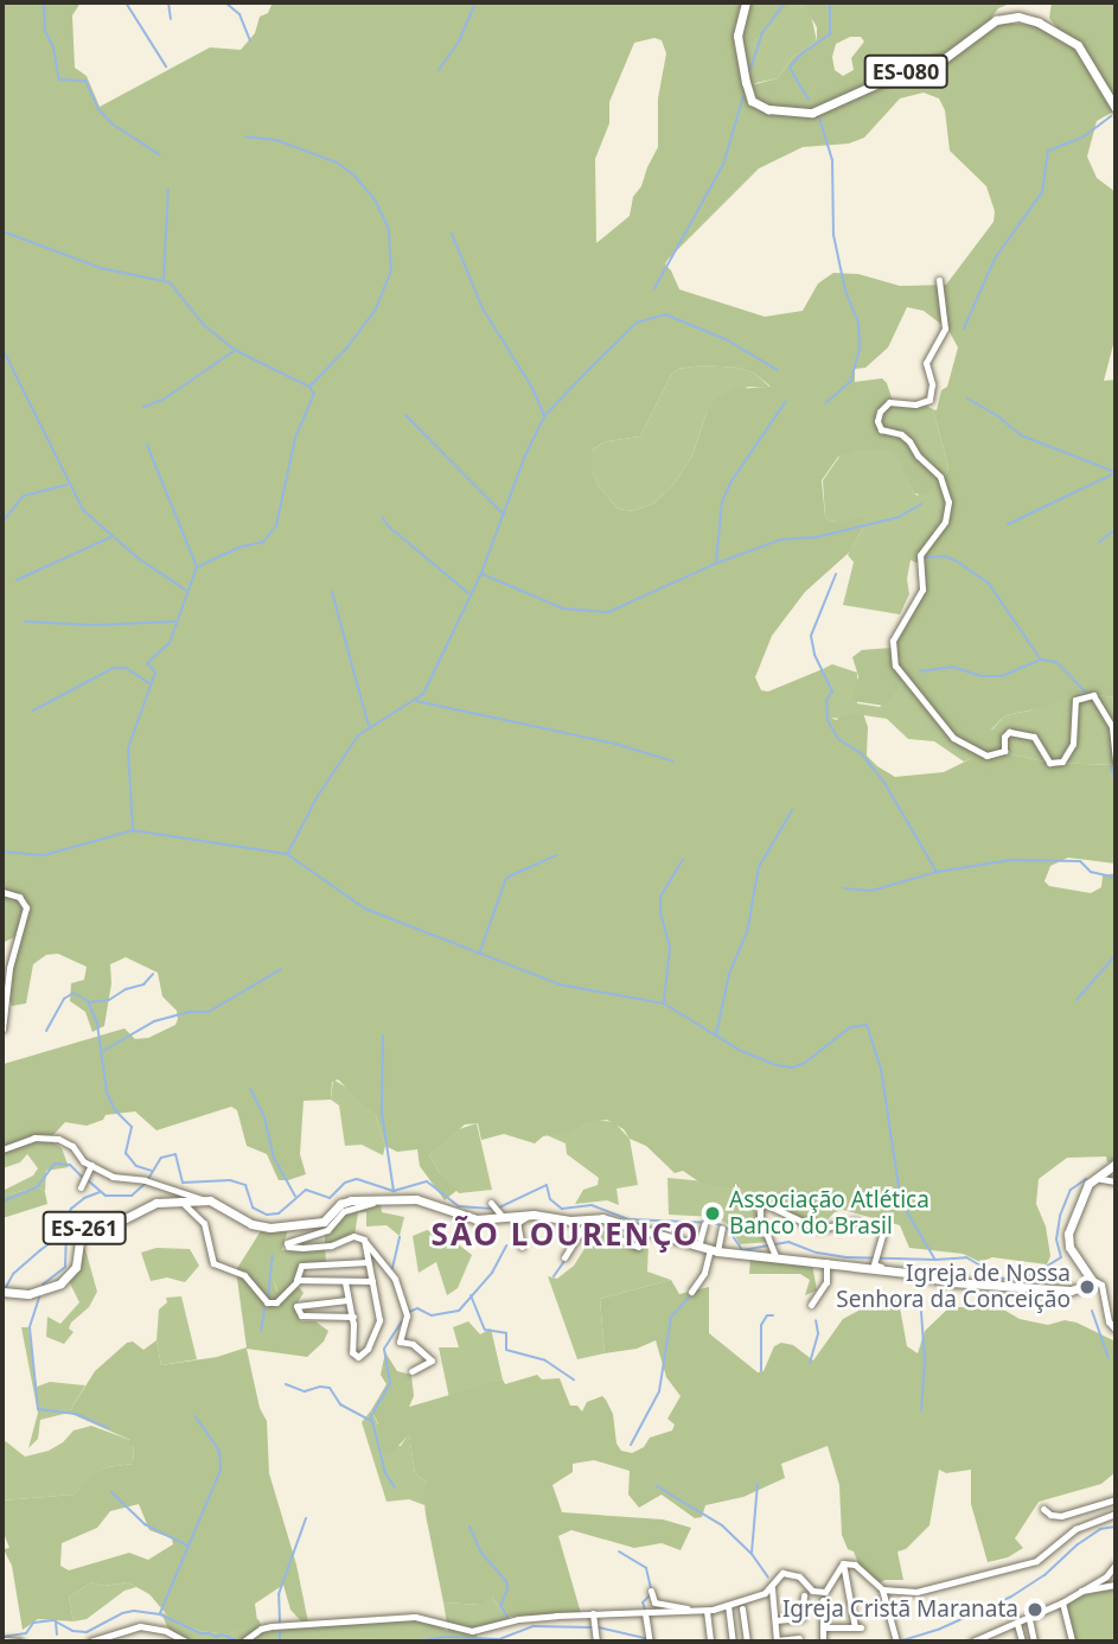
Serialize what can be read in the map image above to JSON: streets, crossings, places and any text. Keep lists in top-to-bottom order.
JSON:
{
  "streets": {
    "main road": ["ES-080", "ES-261"]
  },
  "districts": ["SÃO LOURENÇO"],
  "places": ["Associação Atlética Banco do Brasil", "Igreja de Nossa Senhora da Conceição", "Igreja Cristã Maranata"]
}
